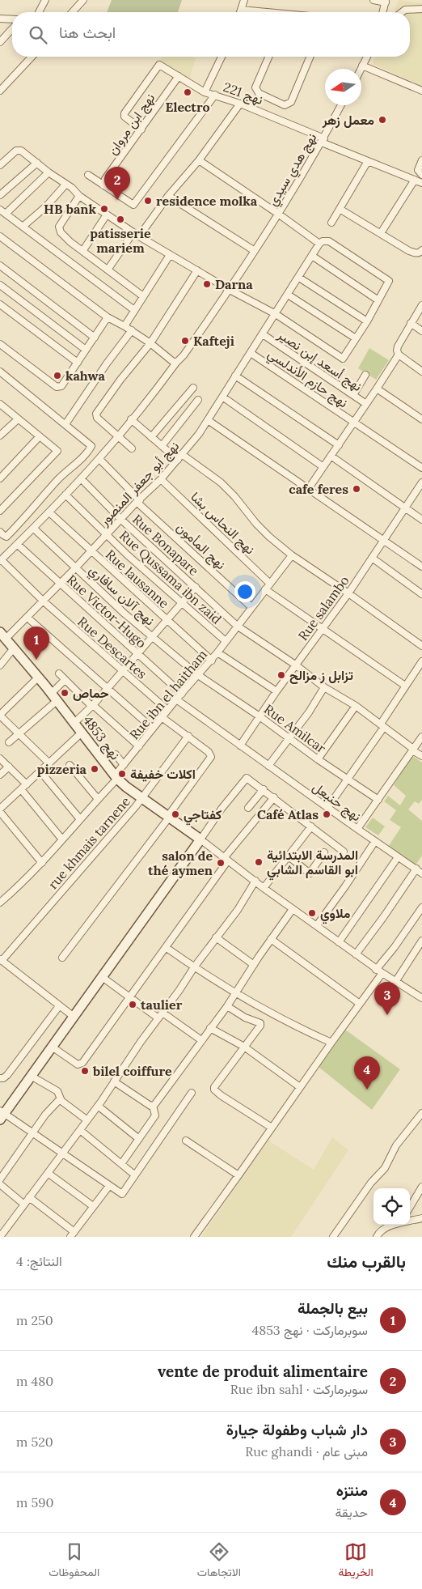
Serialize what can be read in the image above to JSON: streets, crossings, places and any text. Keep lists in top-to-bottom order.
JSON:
{
  "streets": {
    "street": [
      "نهج 221",
      "نهج ابن مروان",
      "نهج هدي سيدي",
      "نهج أسعد إبن نصير",
      "نهج حازم الأندلسي",
      "نهج أبو جعفر المنصور",
      "نهج النحاس بشا",
      "Rue Bonapare",
      "نهج المأمون",
      "Rue Qussama ibn zaid",
      "Rue lausanne",
      "نهج آلان سافاري",
      "Rue salambo",
      "Rue Victor-Hugo",
      "Rue Descartes",
      "Rue ibn el haitham",
      "Rue Amilcar",
      "نهج 4853",
      "نهج حنبعل",
      "rue khmais tarnene"
    ]
  },
  "crossings": [
    ["نهج 221", "نهج ابن مروان"],
    ["نهج 221", "نهج هدي سيدي"],
    ["نهج هدي سيدي", "Rue Bonapare"],
    ["نهج هدي سيدي", "نهج المأمون"],
    ["نهج هدي سيدي", "Rue Qussama ibn zaid"],
    ["نهج هدي سيدي", "Rue lausanne"],
    ["نهج هدي سيدي", "نهج آلان سافاري"],
    ["نهج هدي سيدي", "Rue Victor-Hugo"],
    ["نهج هدي سيدي", "Rue Descartes"],
    ["نهج أسعد إبن نصير", "نهج أبو جعفر المنصور"],
    ["نهج حازم الأندلسي", "نهج أبو جعفر المنصور"],
    ["نهج أبو جعفر المنصور", "نهج النحاس بشا"],
    ["نهج أبو جعفر المنصور", "Rue Bonapare"],
    ["نهج أبو جعفر المنصور", "نهج المأمون"],
    ["نهج أبو جعفر المنصور", "Rue Qussama ibn zaid"],
    ["نهج أبو جعفر المنصور", "Rue lausanne"],
    ["نهج أبو جعفر المنصور", "نهج آلان سافاري"],
    ["نهج أبو جعفر المنصور", "Rue Victor-Hugo"],
    ["نهج أبو جعفر المنصور", "Rue Descartes"],
    ["نهج أبو جعفر المنصور", "نهج 4853"],
    ["نهج النحاس بشا", "Rue ibn el haitham"],
    ["Rue Bonapare", "Rue salambo"],
    ["Rue Bonapare", "Rue ibn el haitham"],
    ["نهج المأمون", "Rue ibn el haitham"],
    ["Rue Qussama ibn zaid", "Rue ibn el haitham"],
    ["Rue lausanne", "Rue ibn el haitham"],
    ["نهج آلان سافاري", "Rue ibn el haitham"],
    ["نهج آلان سافاري", "Rue Amilcar"],
    ["Rue salambo", "Rue Amilcar"],
    ["Rue salambo", "نهج حنبعل"],
    ["Rue Victor-Hugo", "Rue ibn el haitham"],
    ["Rue Descartes", "Rue ibn el haitham"],
    ["Rue ibn el haitham", "Rue Amilcar"],
    ["Rue ibn el haitham", "نهج 4853"],
    ["Rue ibn el haitham", "نهج حنبعل"],
    ["نهج 4853", "rue khmais tarnene"]
  ],
  "places": [
    "Electro",
    "معمل زهر",
    "residence molka",
    "HB bank",
    "patisserie mariem",
    "Darna",
    "Kafteji",
    "kahwa",
    "cafe feres",
    "تزابل ز مزالح",
    "حماص",
    "pizzeria",
    "اكلات خفيفة",
    "كفتاجي",
    "Café Atlas",
    "المدرسة الابتدائية ابو القاسم الشابي",
    "salon de thé aymen",
    "ملاوي",
    "taulier",
    "bilel coiffure"
  ],
  "north": "left",
  "page": {
    "search": "ابحث هنا",
    "pins": [
      "2",
      "1",
      "3",
      "4"
    ],
    "heading": ["بالقرب منك", "النتائج: 4"],
    "list": [
      {
        "mark": "1",
        "name": "بيع بالجملة",
        "note": "سوبرماركت · نهج 4853",
        "value": "250 m"
      },
      {
        "mark": "2",
        "name": "vente de produit alimentaire",
        "note": "سوبرماركت · Rue ibn sahl",
        "value": "480 m"
      },
      {
        "mark": "3",
        "name": "دار شباب وطفولة جيارة",
        "note": "مبنى عام · Rue ghandi",
        "value": "520 m"
      },
      {
        "mark": "4",
        "name": "منتزه",
        "note": "حديقة",
        "value": "590 m"
      }
    ],
    "nav": ["الخريطة", "الاتجاهات", "المحفوظات"]
  }
}
